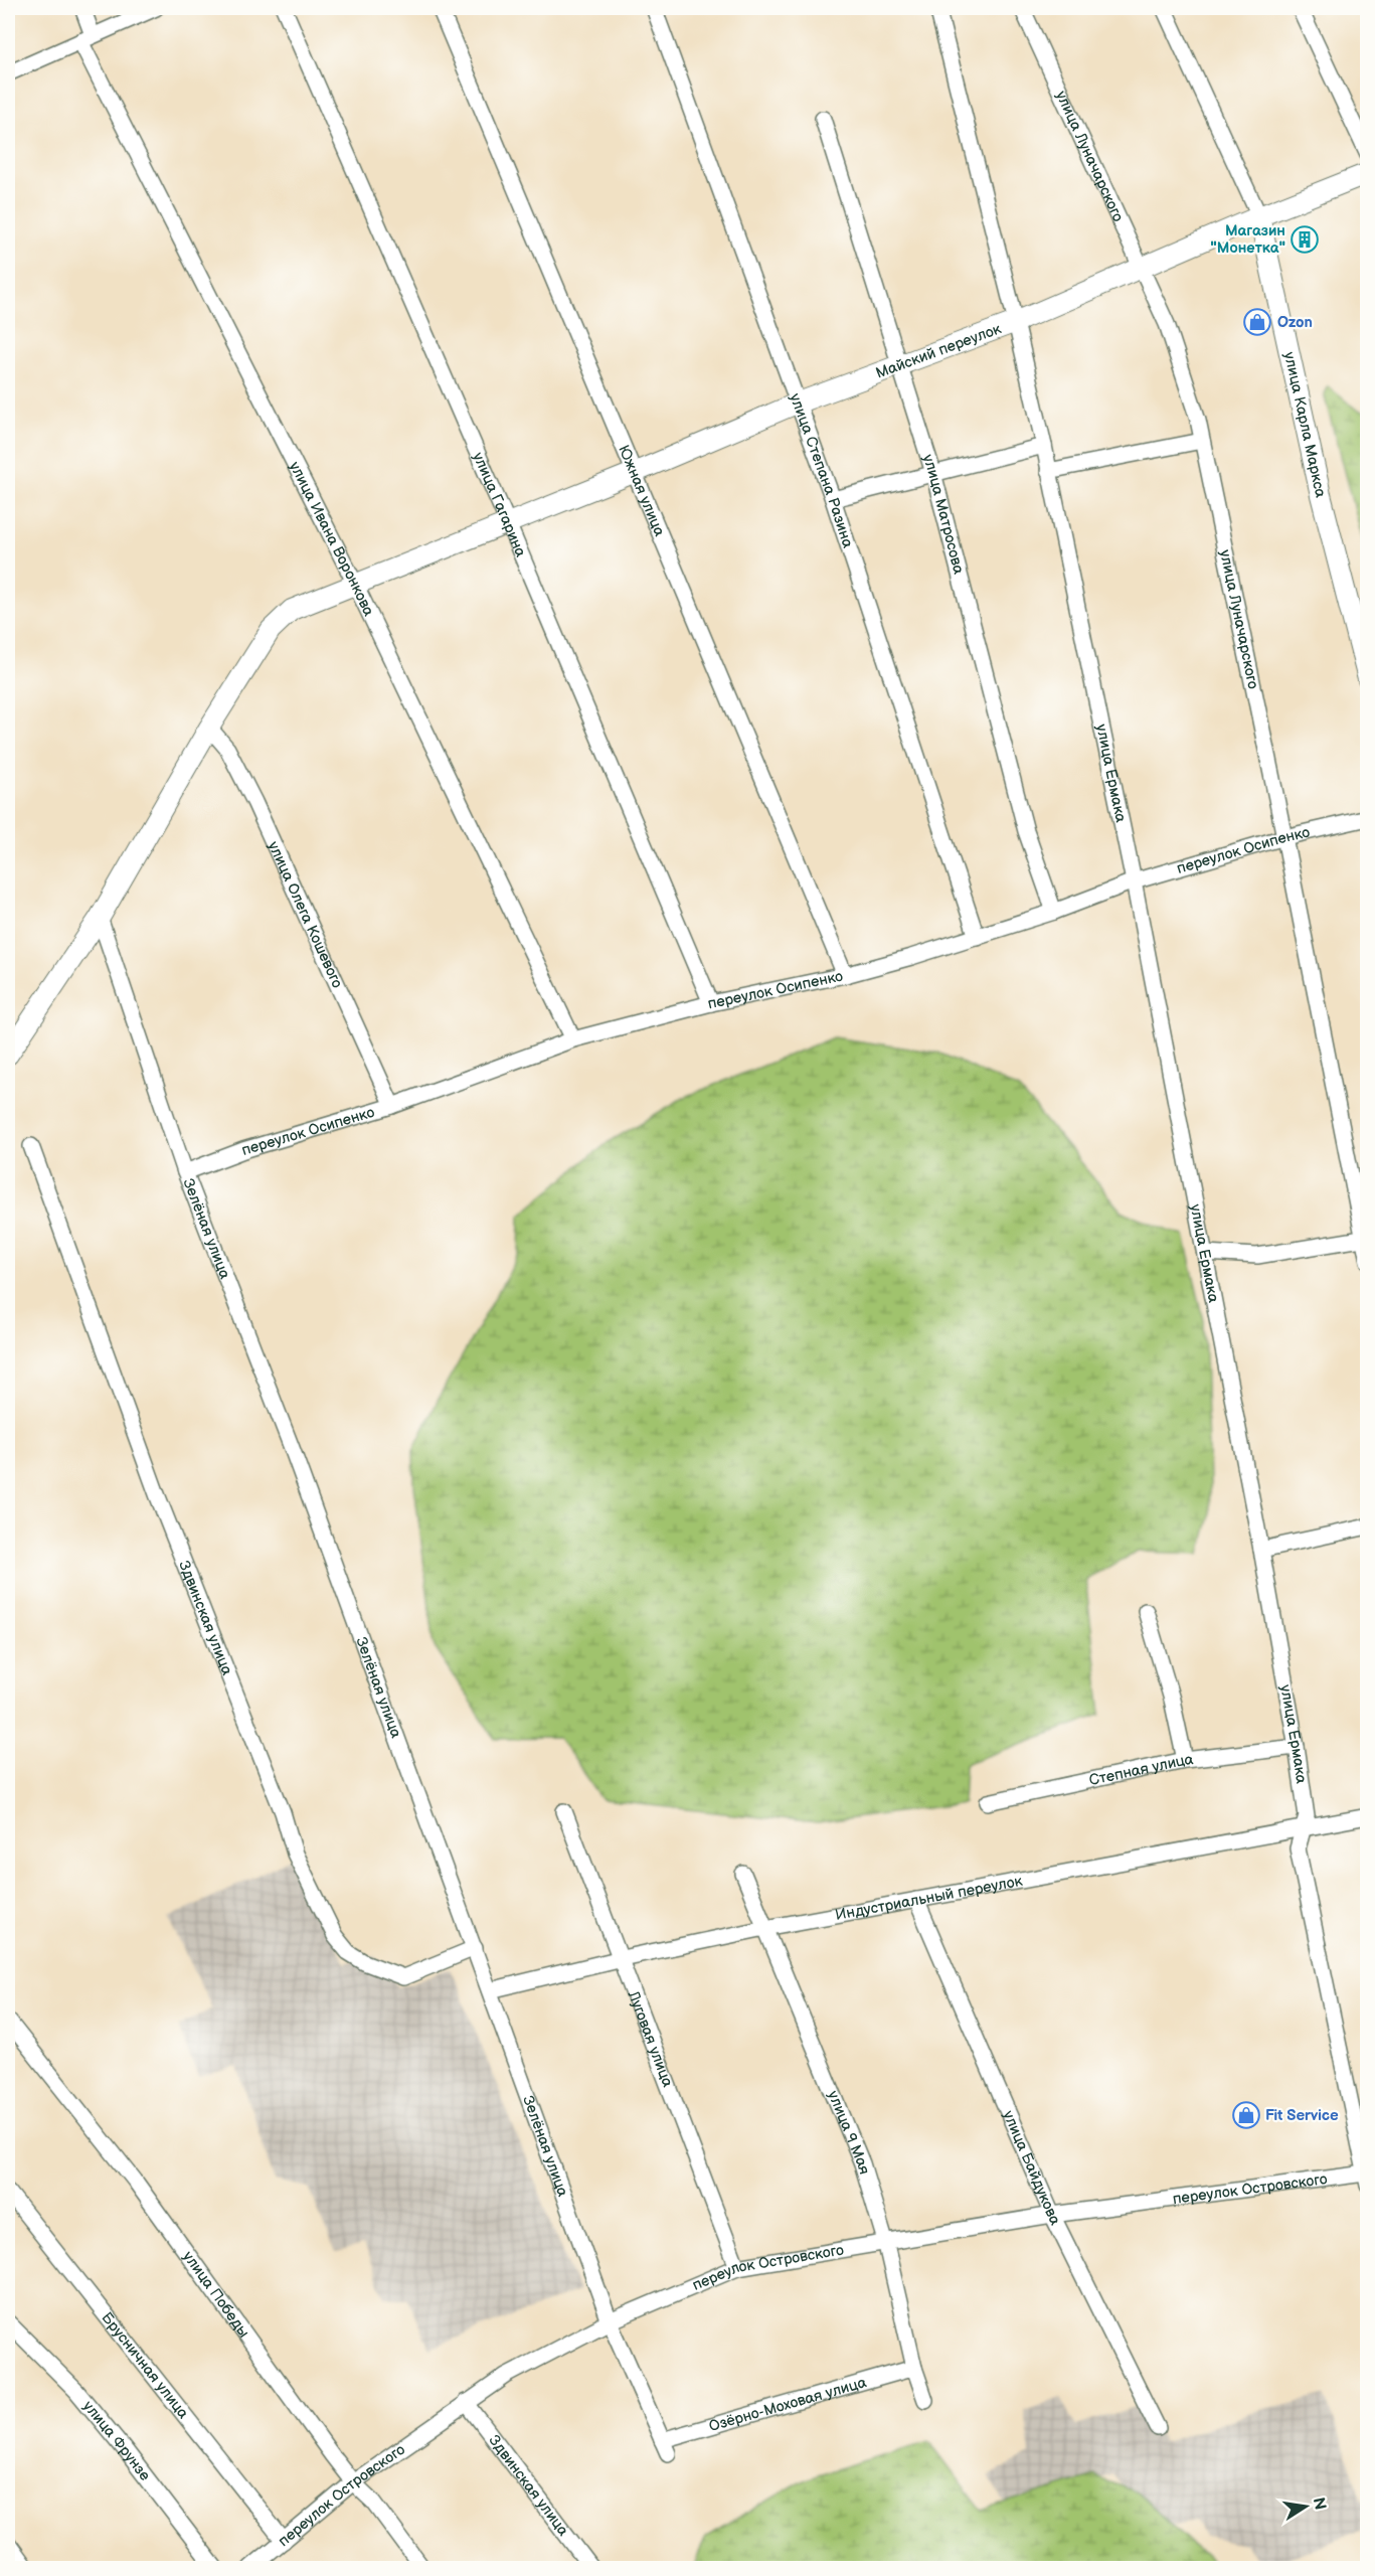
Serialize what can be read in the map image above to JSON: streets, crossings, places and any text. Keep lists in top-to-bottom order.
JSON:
{
  "streets": {
    "main road": ["Майский переулок", "улица Карла Маркса"],
    "street": [
      "улица Луначарского",
      "улица Степана Разина",
      "Южная улица",
      "улица Гагарина",
      "улица Матросова",
      "улица Ивана Воронкова",
      "улица Ермака",
      "переулок Осипенко",
      "улица Олега Кошевого",
      "Зелёная улица",
      "Здвинская улица",
      "Степная улица",
      "Индустриальный переулок",
      "Луговая улица",
      "улица 9 Мая",
      "улица Байдукова",
      "переулок Островского",
      "улица Победы",
      "Брусничная улица",
      "Озёрно-Моховая улица",
      "улица Фрунзе"
    ]
  },
  "crossings": [
    ["улица Луначарского", "Майский переулок"],
    ["улица Луначарского", "переулок Осипенко"],
    ["Майский переулок", "улица Карла Маркса"],
    ["Майский переулок", "улица Степана Разина"],
    ["Майский переулок", "Южная улица"],
    ["Майский переулок", "улица Гагарина"],
    ["Майский переулок", "улица Матросова"],
    ["Майский переулок", "улица Ивана Воронкова"],
    ["Майский переулок", "улица Ермака"],
    ["Майский переулок", "улица Олега Кошевого"],
    ["Майский переулок", "Зелёная улица"],
    ["улица Степана Разина", "переулок Осипенко"],
    ["Южная улица", "переулок Осипенко"],
    ["улица Гагарина", "переулок Осипенко"],
    ["улица Матросова", "переулок Осипенко"],
    ["улица Ивана Воронкова", "переулок Осипенко"],
    ["улица Ермака", "переулок Осипенко"],
    ["улица Ермака", "Степная улица"],
    ["улица Ермака", "Индустриальный переулок"],
    ["улица Ермака", "переулок Островского"],
    ["переулок Осипенко", "улица Олега Кошевого"],
    ["переулок Осипенко", "Зелёная улица"],
    ["Зелёная улица", "Здвинская улица"],
    ["Зелёная улица", "Индустриальный переулок"],
    ["Зелёная улица", "переулок Островского"],
    ["Зелёная улица", "Озёрно-Моховая улица"],
    ["Здвинская улица", "переулок Островского"],
    ["Индустриальный переулок", "Луговая улица"],
    ["Индустриальный переулок", "улица 9 Мая"],
    ["Индустриальный переулок", "улица Байдукова"],
    ["Луговая улица", "переулок Островского"],
    ["улица 9 Мая", "переулок Островского"],
    ["улица 9 Мая", "Озёрно-Моховая улица"],
    ["улица Байдукова", "переулок Островского"],
    ["переулок Островского", "улица Победы"],
    ["переулок Островского", "Брусничная улица"]
  ],
  "places": {
    "building": ["Магазин \"Монетка\""],
    "shop": ["Ozon", "Fit Service"]
  },
  "north": "right"
}
